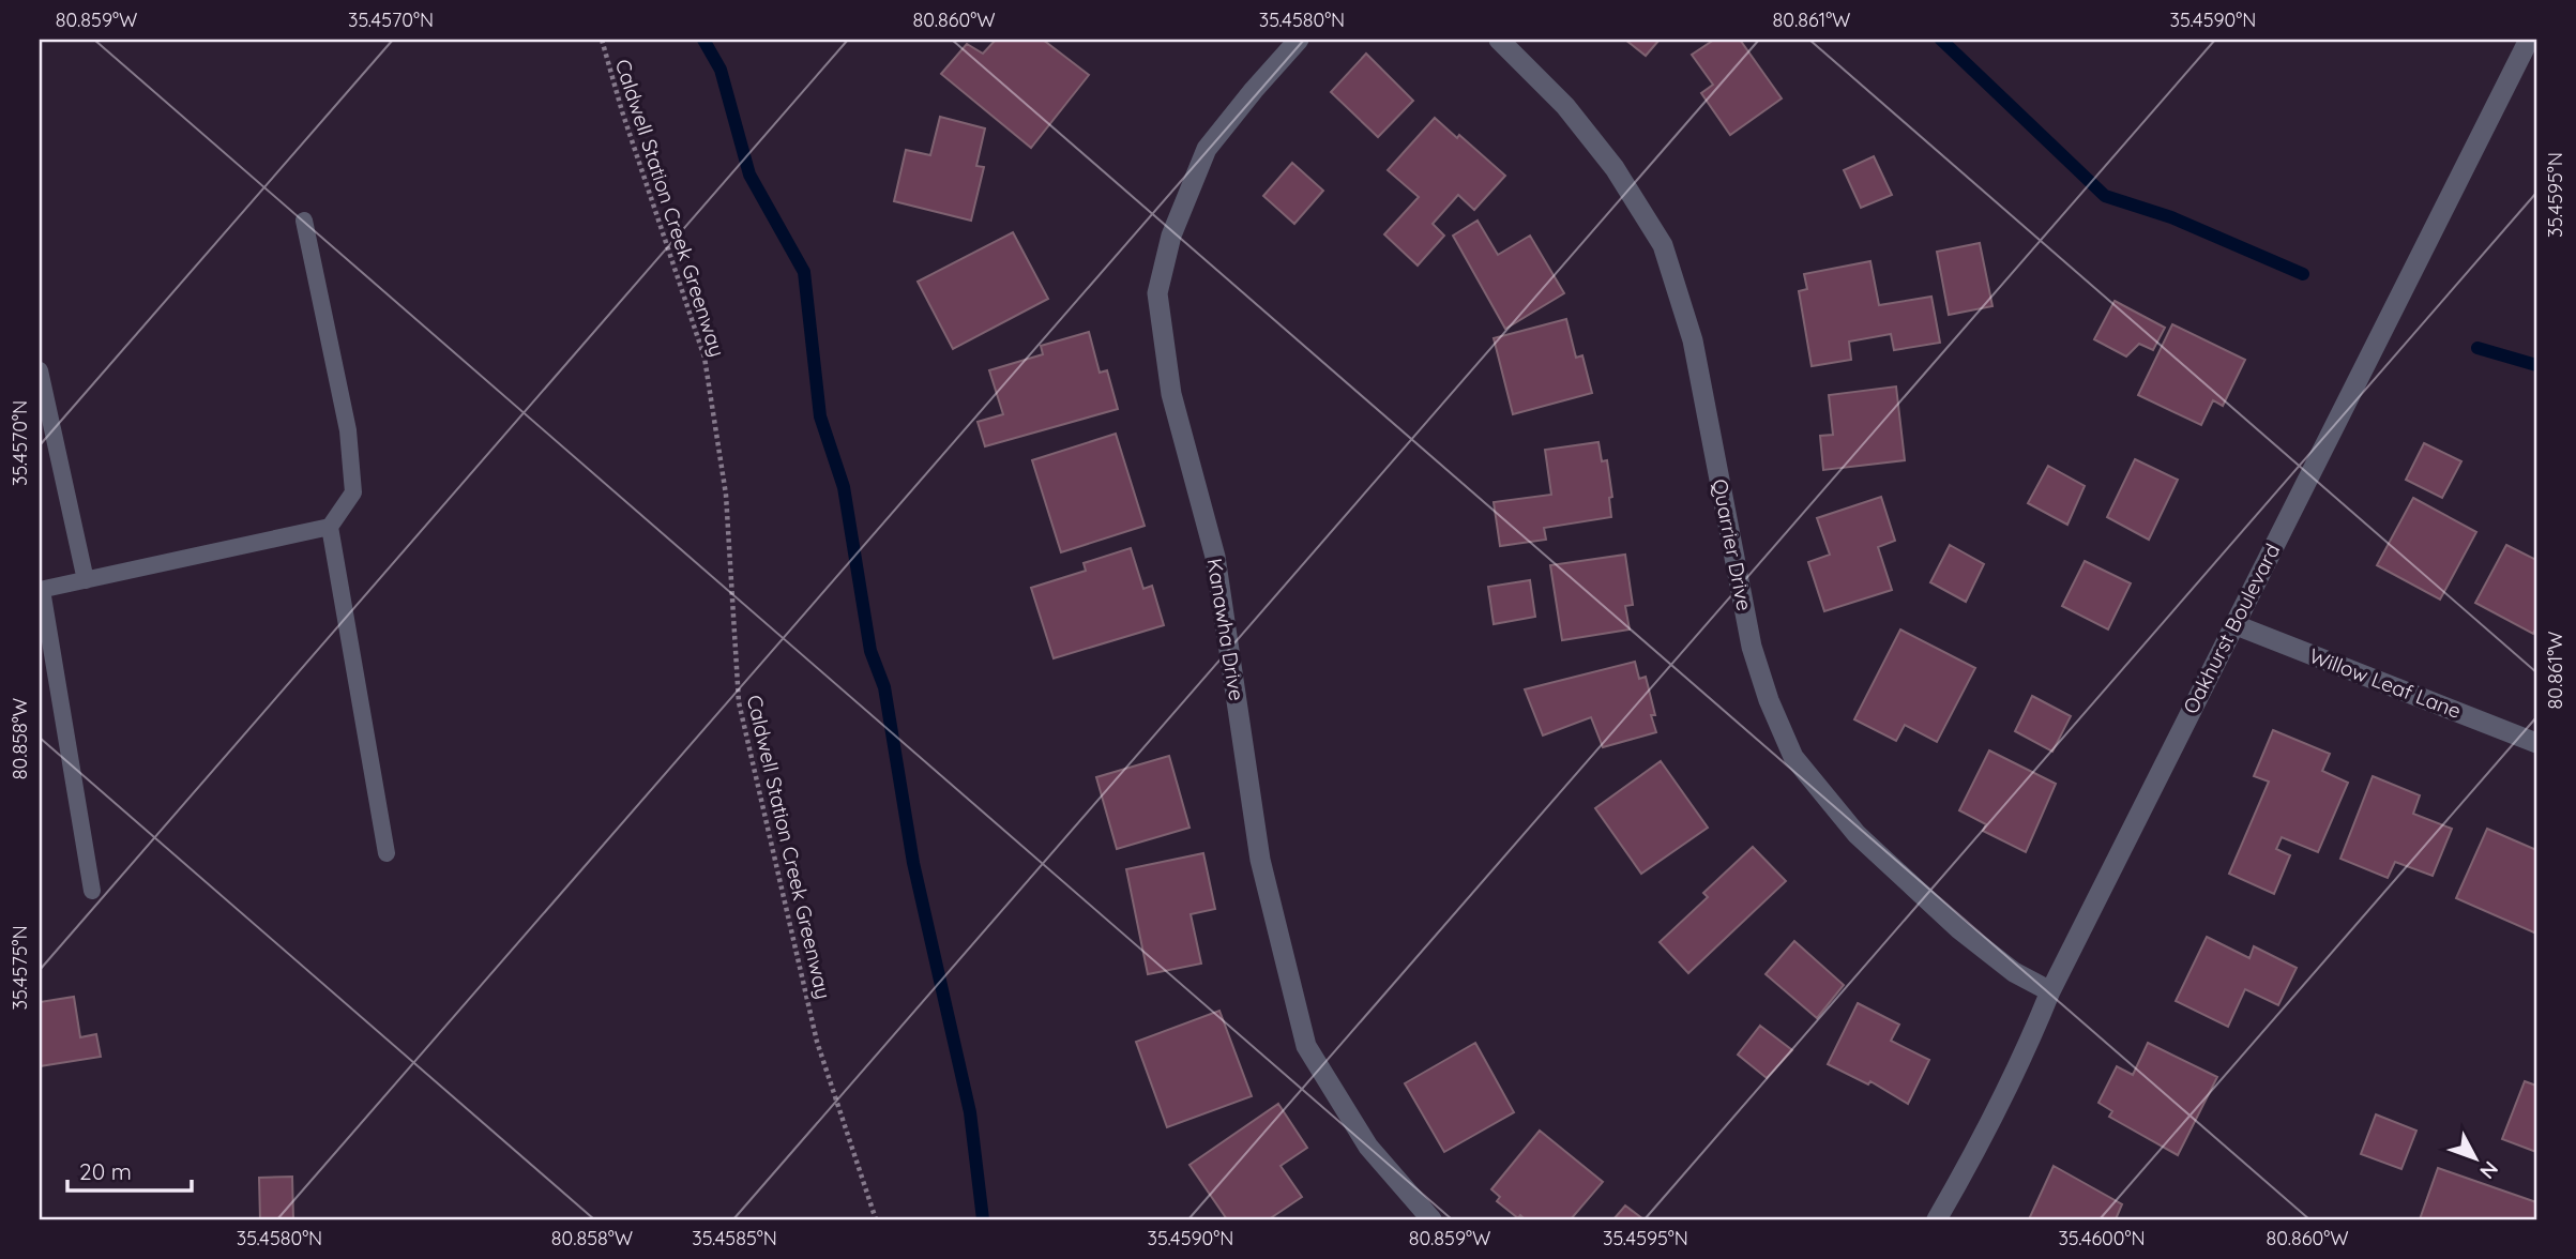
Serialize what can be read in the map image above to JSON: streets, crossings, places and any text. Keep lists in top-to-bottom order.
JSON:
{
  "streets": {
    "street": [
      "Quarrier Drive",
      "Oakhurst Boulevard",
      "Kanawha Drive",
      "Willow Leaf Lane"
    ],
    "path": ["Caldwell Station Creek Greenway"]
  },
  "crossings": [
    ["Quarrier Drive", "Oakhurst Boulevard"],
    ["Oakhurst Boulevard", "Willow Leaf Lane"]
  ],
  "scale_bar": "20 m",
  "north": "bottom right",
  "coordinates": [
    "80.859°W",
    "35.4570°N",
    "80.860°W",
    "35.4580°N",
    "80.861°W",
    "35.4590°N",
    "35.4595°N",
    "80.858°W",
    "35.4575°N",
    "35.4585°N",
    "35.4600°N"
  ]
}
